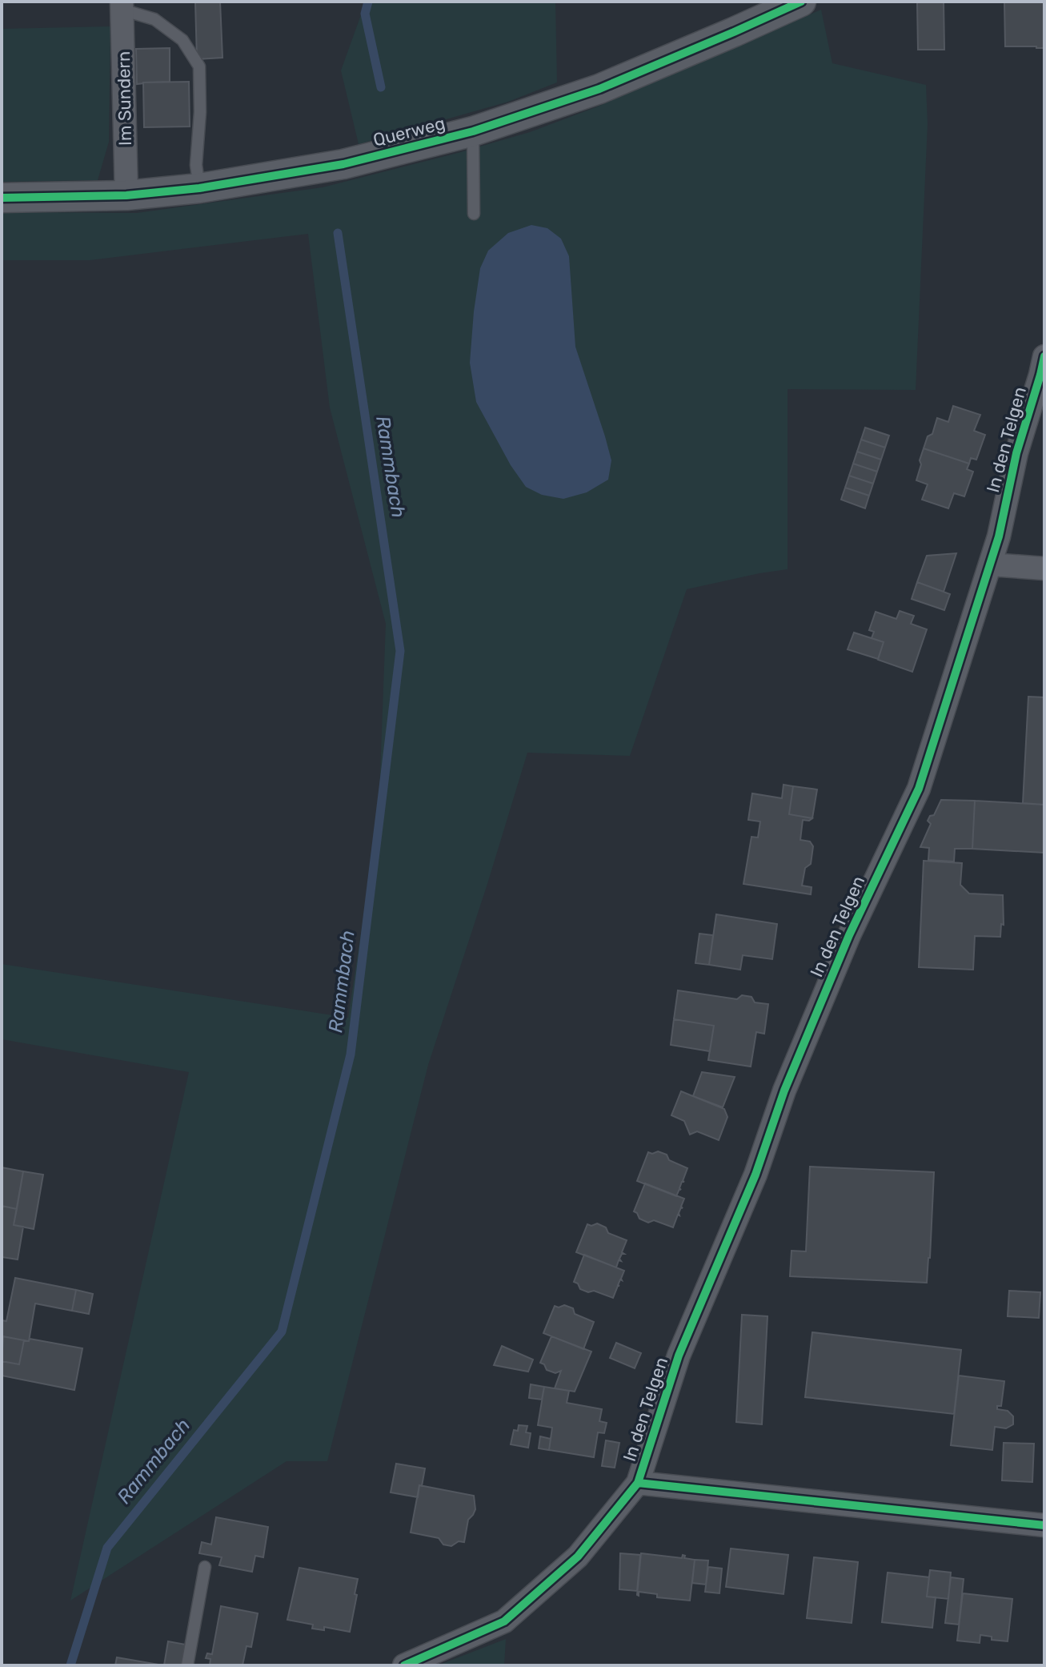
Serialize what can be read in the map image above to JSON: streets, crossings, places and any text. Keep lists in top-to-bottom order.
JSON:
{
  "streets": {
    "street": ["Im Sundern", "Querweg", "In den Telgen"]
  },
  "crossings": [
    ["Im Sundern", "Querweg"]
  ],
  "water": ["Rammbach"]
}
